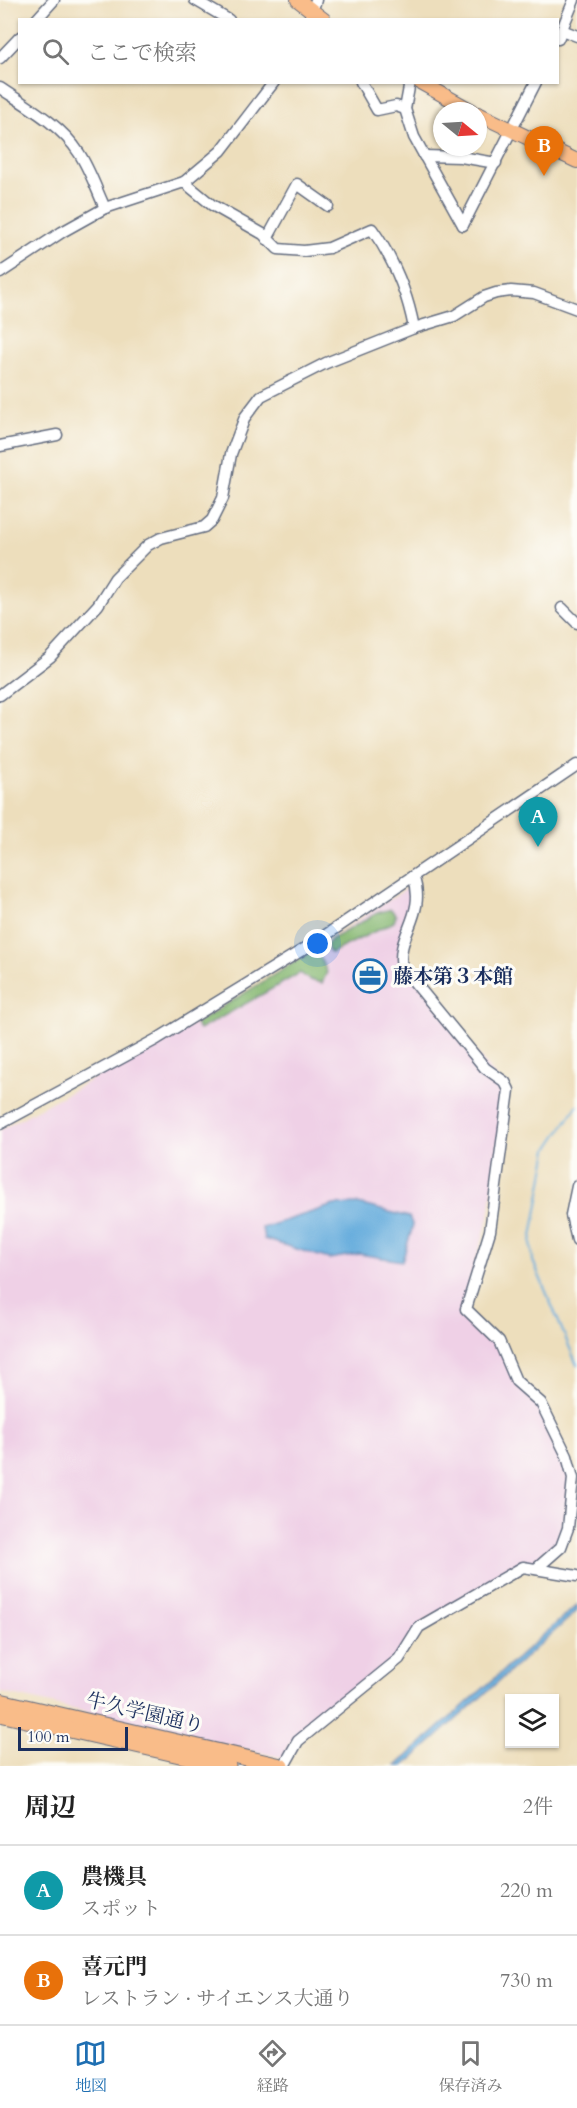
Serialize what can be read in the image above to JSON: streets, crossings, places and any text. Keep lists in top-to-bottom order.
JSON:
{
  "streets": {
    "highway": ["牛久学園通り"]
  },
  "places": {
    "office": ["藤本第３本館"]
  },
  "scale_bar": "100 m",
  "north": "right",
  "page": {
    "search": "ここで検索",
    "pins": ["B", "A"],
    "scale": "100 m",
    "heading": ["周辺", "2件"],
    "list": [
      {
        "mark": "A",
        "name": "農機具",
        "note": "スポット",
        "value": "220 m"
      },
      {
        "mark": "B",
        "name": "喜元門",
        "note": "レストラン · サイエンス大通り",
        "value": "730 m"
      }
    ],
    "nav": ["地図", "経路", "保存済み"]
  }
}
